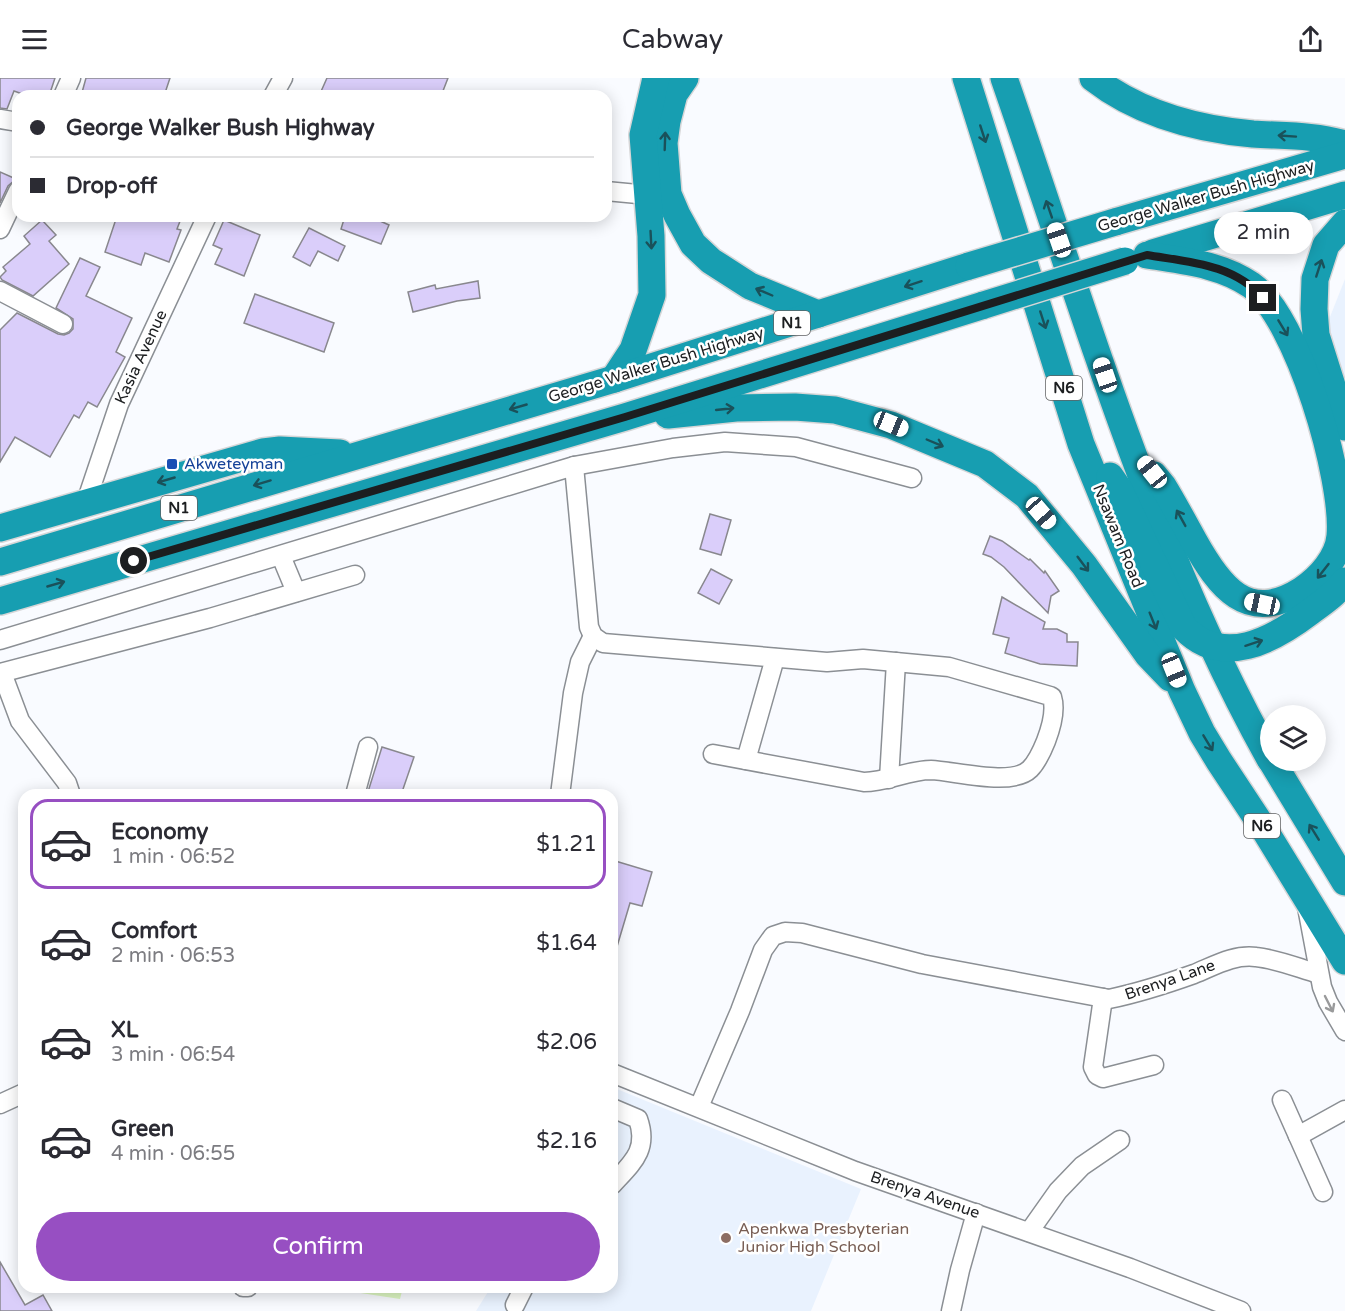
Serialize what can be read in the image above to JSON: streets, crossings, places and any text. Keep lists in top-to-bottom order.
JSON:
{
  "streets": {
    "highway": [
      "George Walker Bush Highway",
      "N1",
      "N6",
      "Nsawam Road"
    ],
    "street": ["Kasia Avenue", "Brenya Lane", "Brenya Avenue"]
  },
  "crossings": [
    ["Brenya Lane", "Brenya Avenue"]
  ],
  "places": {
    "transit": ["Akweteyman"],
    "other": ["Apenkwa Presbyterian Junior High School"]
  },
  "page": {
    "header": "Cabway",
    "banner": ["George Walker Bush Highway", "Drop-off"],
    "bubble": "2 min",
    "list": [
      {
        "name": "Economy",
        "note": "1 min · 06:52",
        "value": "$1.21"
      },
      {
        "name": "Comfort",
        "note": "2 min · 06:53",
        "value": "$1.64"
      },
      {
        "name": "XL",
        "note": "3 min · 06:54",
        "value": "$2.06"
      },
      {
        "name": "Green",
        "note": "4 min · 06:55",
        "value": "$2.16"
      }
    ],
    "buttons": "Confirm"
  }
}
